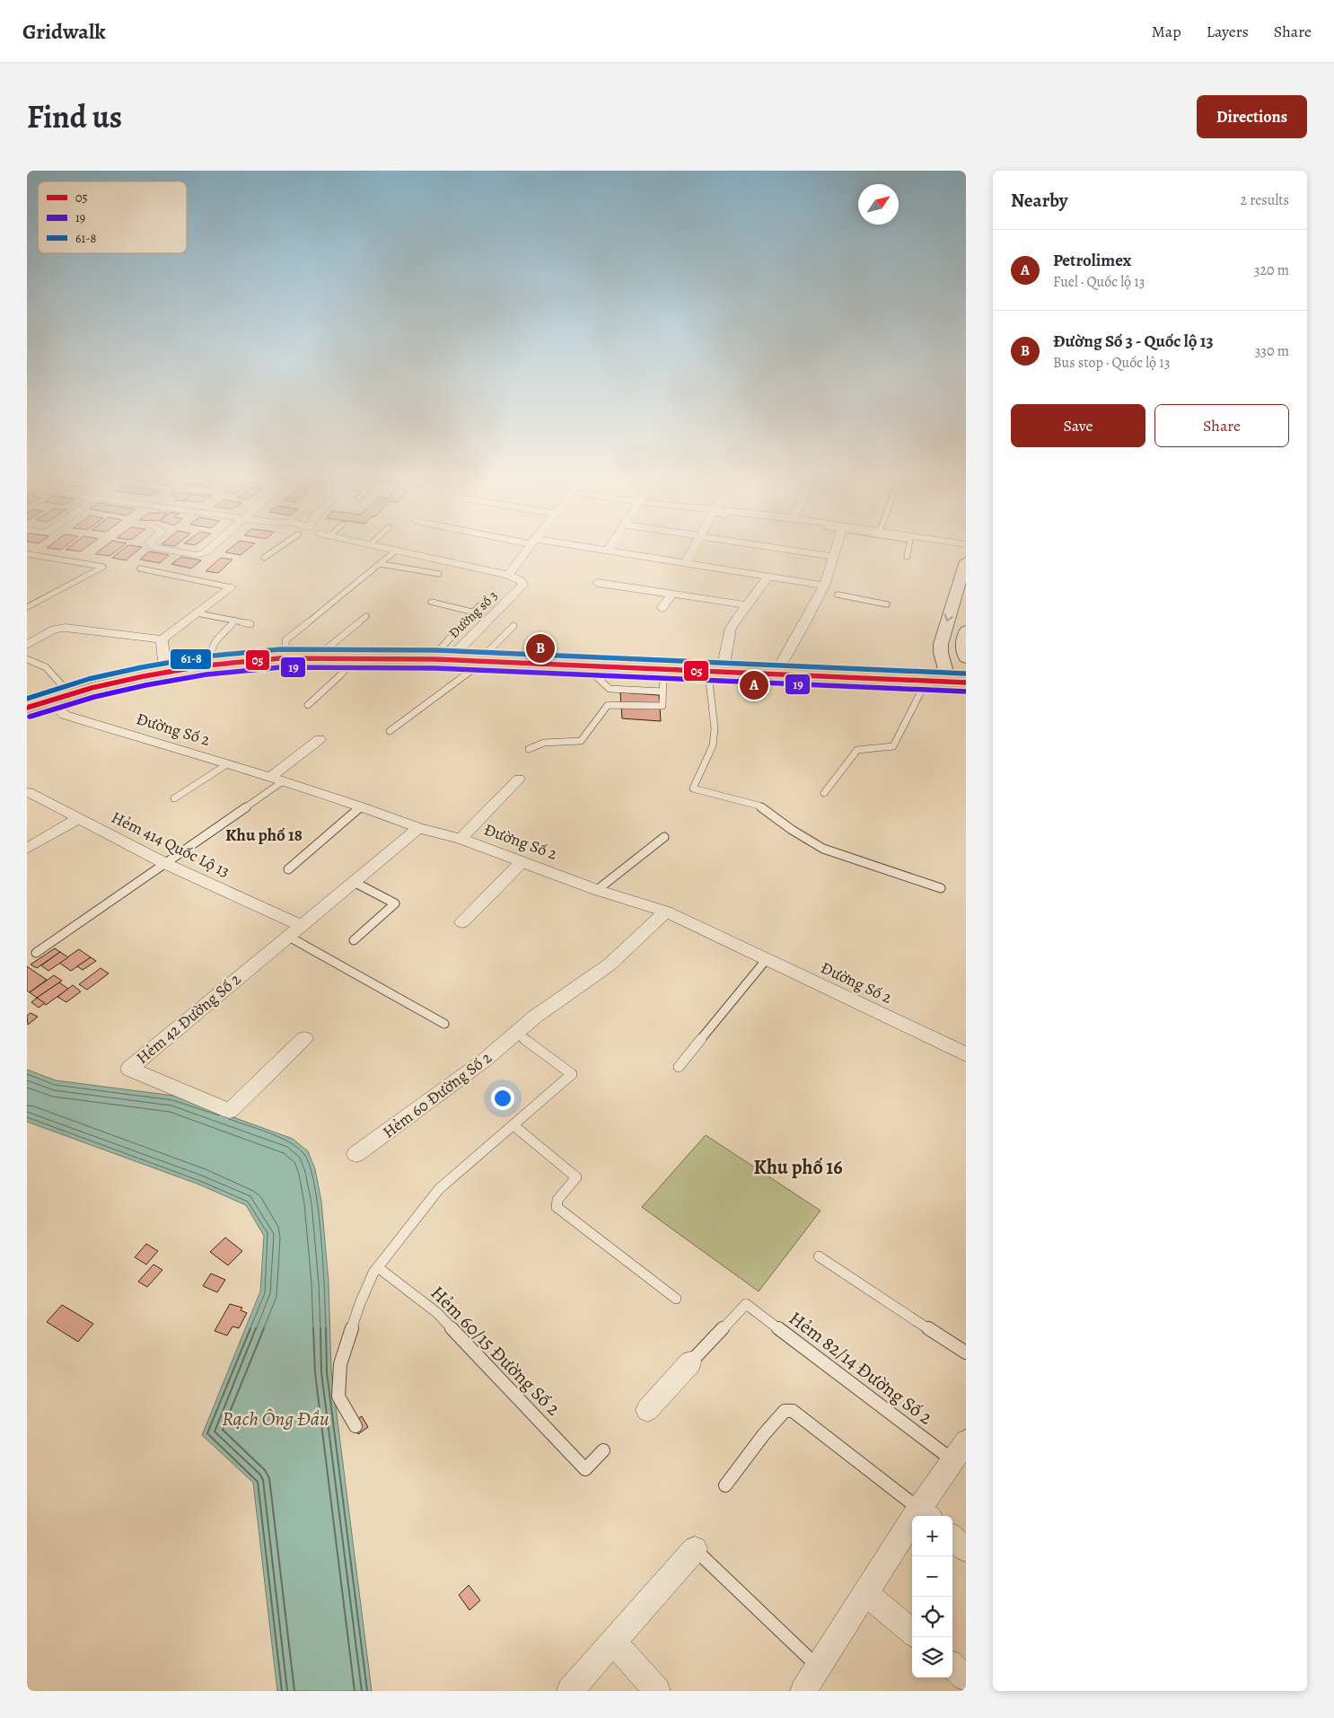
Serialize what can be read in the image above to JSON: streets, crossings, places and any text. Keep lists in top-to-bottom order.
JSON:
{
  "streets": {
    "street": [
      "Đường sổ 3",
      "Đường Số 2",
      "Hẻm 414 Quốc Lộ 13",
      "Hẻm 42 Đường Số 2",
      "Hẻm 60 Đường Số 2"
    ],
    "lane": ["Hẻm 60/15 Đường Số 2", "Hẻm 82/14 Đường Số 2"]
  },
  "crossings": [
    ["Đường Số 2", "Hẻm 42 Đường Số 2"],
    ["Đường Số 2", "Hẻm 60 Đường Số 2"],
    ["Hẻm 414 Quốc Lộ 13", "Hẻm 42 Đường Số 2"]
  ],
  "districts": ["Khu phố 18", "Khu phố 16"],
  "water": ["Rạch Ông Đầu"],
  "lines": ["transit line 61-8", "transit line 05", "transit line 19"],
  "legend": ["05", "19", "61-8"],
  "north": "top right",
  "page": {
    "header": "Gridwalk",
    "nav": ["Map", "Layers", "Share"],
    "title": "Find us",
    "buttons": [
      "Directions",
      ["Save", "Share"]
    ],
    "heading": ["Nearby", "2 results"],
    "list": [
      {
        "mark": "A",
        "name": "Petrolimex",
        "note": "Fuel · Quốc lộ 13",
        "value": "320 m"
      },
      {
        "mark": "B",
        "name": "Đường Số 3 - Quốc lộ 13",
        "note": "Bus stop · Quốc lộ 13",
        "value": "330 m"
      }
    ],
    "pins": ["B", "A"],
    "map_buttons": ["+", "−"]
  }
}
